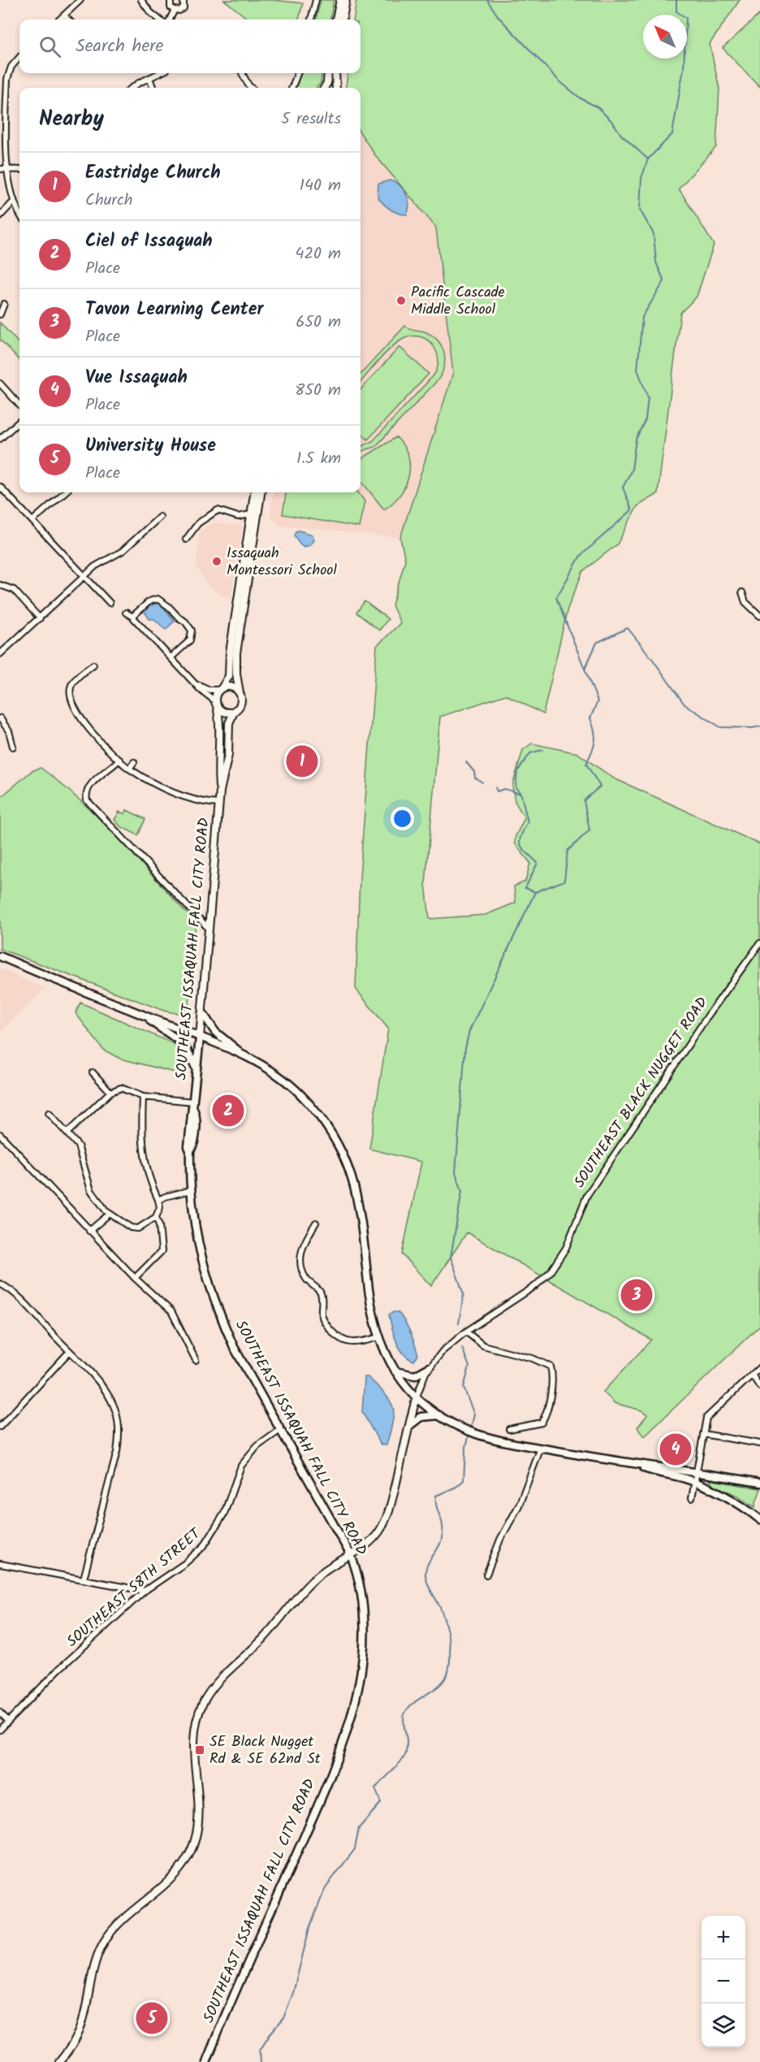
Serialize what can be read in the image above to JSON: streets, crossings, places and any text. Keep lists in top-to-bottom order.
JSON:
{
  "streets": {
    "main road": ["SOUTHEAST ISSAQUAH FALL CITY ROAD"],
    "street": ["SOUTHEAST BLACK NUGGET ROAD", "SOUTHEAST 58TH STREET"]
  },
  "crossings": [
    ["SOUTHEAST ISSAQUAH FALL CITY ROAD", "SOUTHEAST BLACK NUGGET ROAD"],
    ["SOUTHEAST ISSAQUAH FALL CITY ROAD", "SOUTHEAST 58TH STREET"]
  ],
  "places": {
    "other": ["Pacific Cascade Middle School", "Issaquah Montessori School"],
    "transit": ["SE Black Nugget Rd & SE 62nd St"]
  },
  "north": "top left",
  "page": {
    "search": "Search here",
    "heading": ["Nearby", "5 results"],
    "list": [
      {
        "mark": "1",
        "name": "Eastridge Church",
        "note": "Church",
        "value": "140 m"
      },
      {
        "mark": "2",
        "name": "Ciel of Issaquah",
        "note": "Place",
        "value": "420 m"
      },
      {
        "mark": "3",
        "name": "Tavon Learning Center",
        "note": "Place",
        "value": "650 m"
      },
      {
        "mark": "4",
        "name": "Vue Issaquah",
        "note": "Place",
        "value": "850 m"
      },
      {
        "mark": "5",
        "name": "University House",
        "note": "Place",
        "value": "1.5 km"
      }
    ],
    "pins": [
      "1",
      "2",
      "3",
      "4",
      "5"
    ],
    "map_buttons": ["+", "−"]
  }
}
